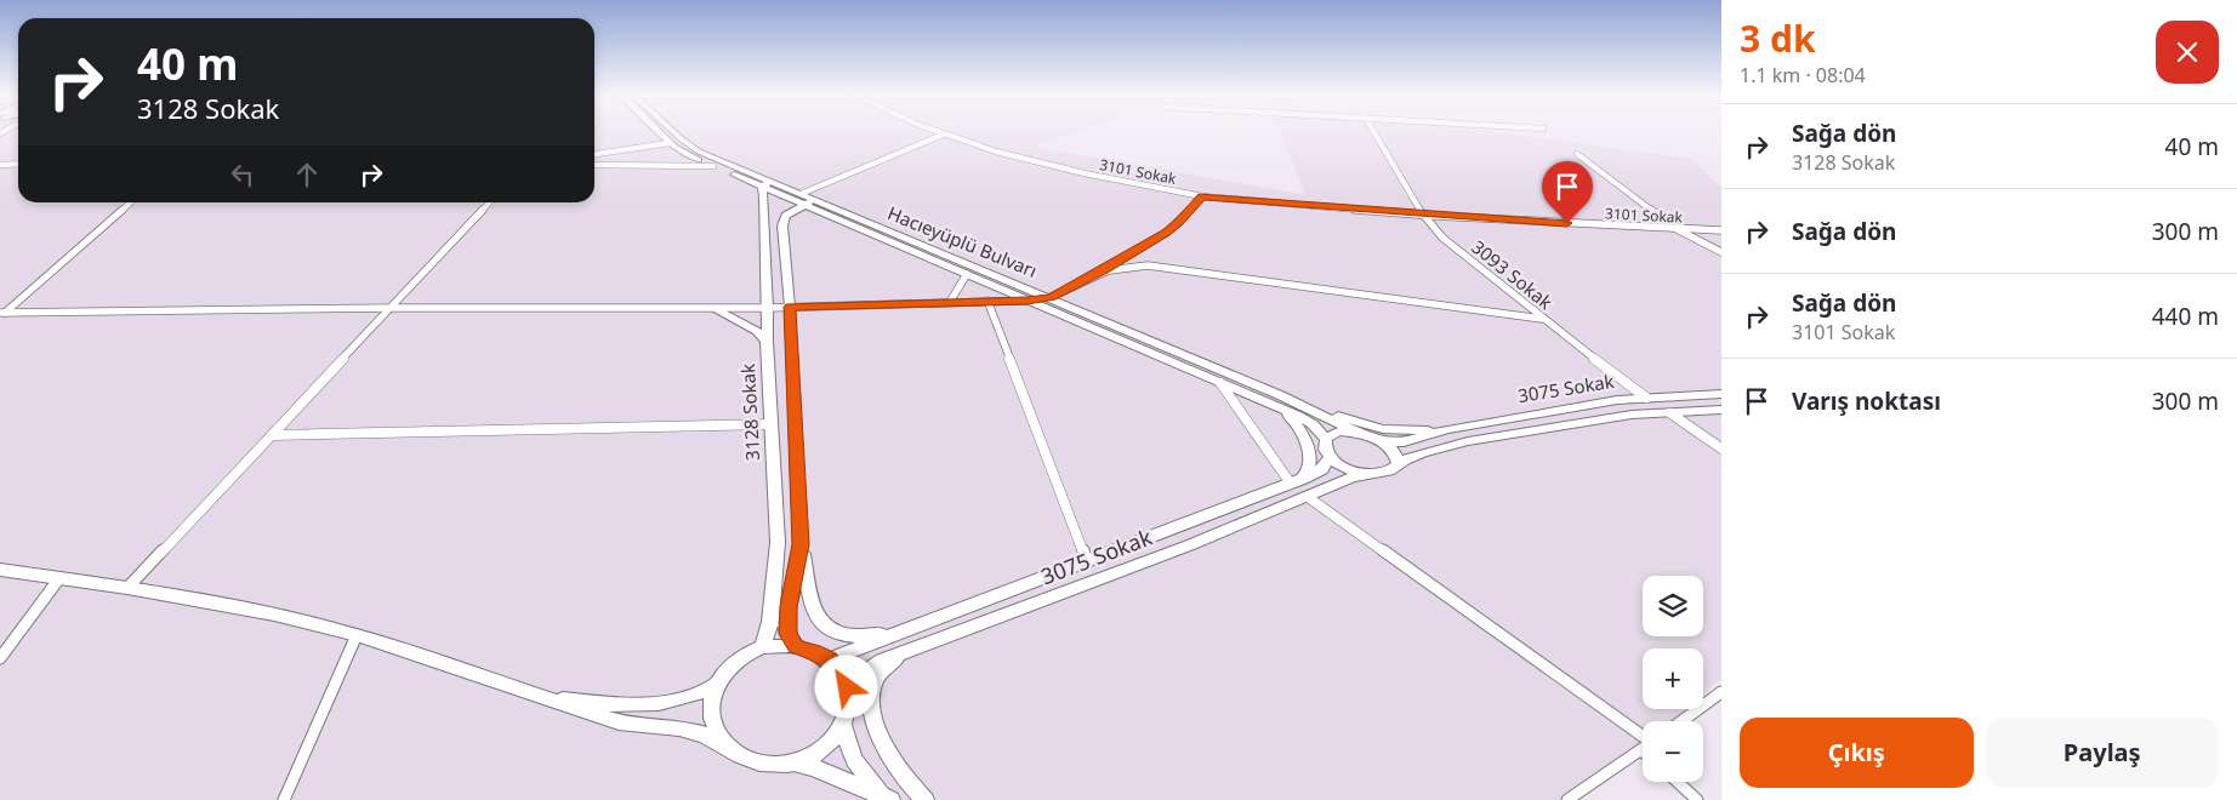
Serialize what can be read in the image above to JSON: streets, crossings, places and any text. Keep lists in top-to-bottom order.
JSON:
{
  "streets": {
    "street": [
      "3101 Sokak",
      "Hacıeyüplü Bulvarı",
      "3093 Sokak",
      "3075 Sokak",
      "3128 Sokak"
    ]
  },
  "crossings": [
    ["3101 Sokak", "3093 Sokak"],
    ["Hacıeyüplü Bulvarı", "3075 Sokak"],
    ["Hacıeyüplü Bulvarı", "3128 Sokak"],
    ["3093 Sokak", "3075 Sokak"],
    ["3075 Sokak", "3128 Sokak"]
  ],
  "page": {
    "heading": ["3 dk", "1.1 km · 08:04"],
    "turn": ["40 m", "3128 Sokak"],
    "list": [
      {
        "name": "Sağa dön",
        "note": "3128 Sokak",
        "value": "40 m"
      },
      {
        "name": "Sağa dön",
        "value": "300 m"
      },
      {
        "name": "Sağa dön",
        "note": "3101 Sokak",
        "value": "440 m"
      },
      {
        "name": "Varış noktası",
        "value": "300 m"
      }
    ],
    "map_buttons": ["+", "−"],
    "buttons": ["Çıkış", "Paylaş"]
  }
}
